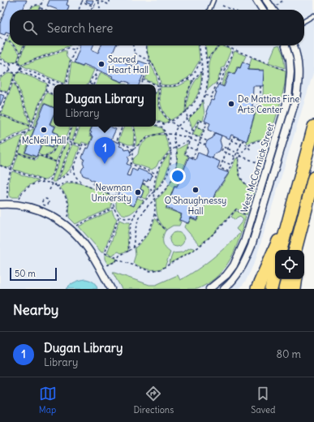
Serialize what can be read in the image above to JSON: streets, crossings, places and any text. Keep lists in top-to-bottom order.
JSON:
{
  "streets": {
    "street": ["West McCormick Street"]
  },
  "places": [
    "Sacred Heart Hall",
    "De Mattias Fine Arts Center",
    "McNeil Hall",
    "O'Shaughnessy Hall",
    "Newman University"
  ],
  "scale_bar": "50 m",
  "page": {
    "search": "Search here",
    "popup": ["Dugan Library", "Library"],
    "pins": "1",
    "scale": "50 m",
    "heading": "Nearby",
    "list": [
      {
        "mark": "1",
        "name": "Dugan Library",
        "note": "Library",
        "value": "80 m"
      }
    ],
    "nav": ["Map", "Directions", "Saved"]
  }
}
